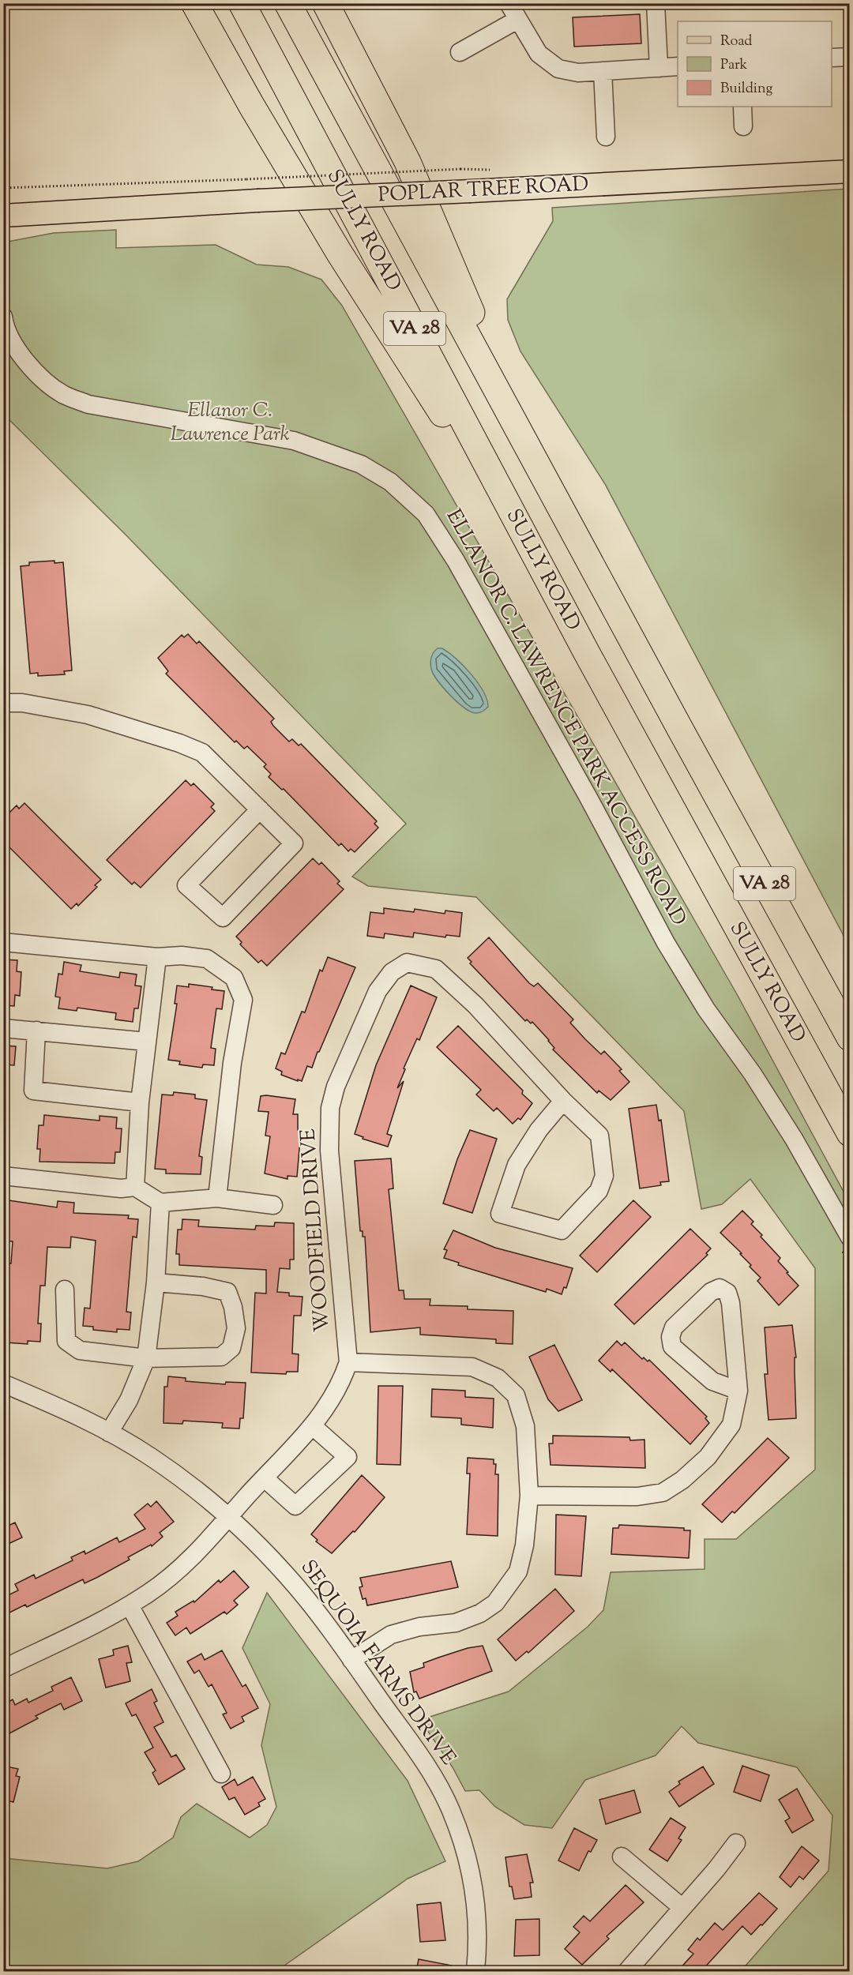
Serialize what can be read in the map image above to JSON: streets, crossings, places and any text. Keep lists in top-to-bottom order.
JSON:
{
  "streets": {
    "highway": ["SULLY ROAD", "VA 28"],
    "main road": ["POPLAR TREE ROAD"],
    "street": ["ELLANOR C. LAWRENCE PARK ACCESS ROAD", "WOODFIELD DRIVE", "SEQUOIA FARMS DRIVE"]
  },
  "crossings": [
    ["WOODFIELD DRIVE", "SEQUOIA FARMS DRIVE"]
  ],
  "parks": ["Ellanor C. Lawrence Park"],
  "legend": ["Road", "Park", "Building"]
}
